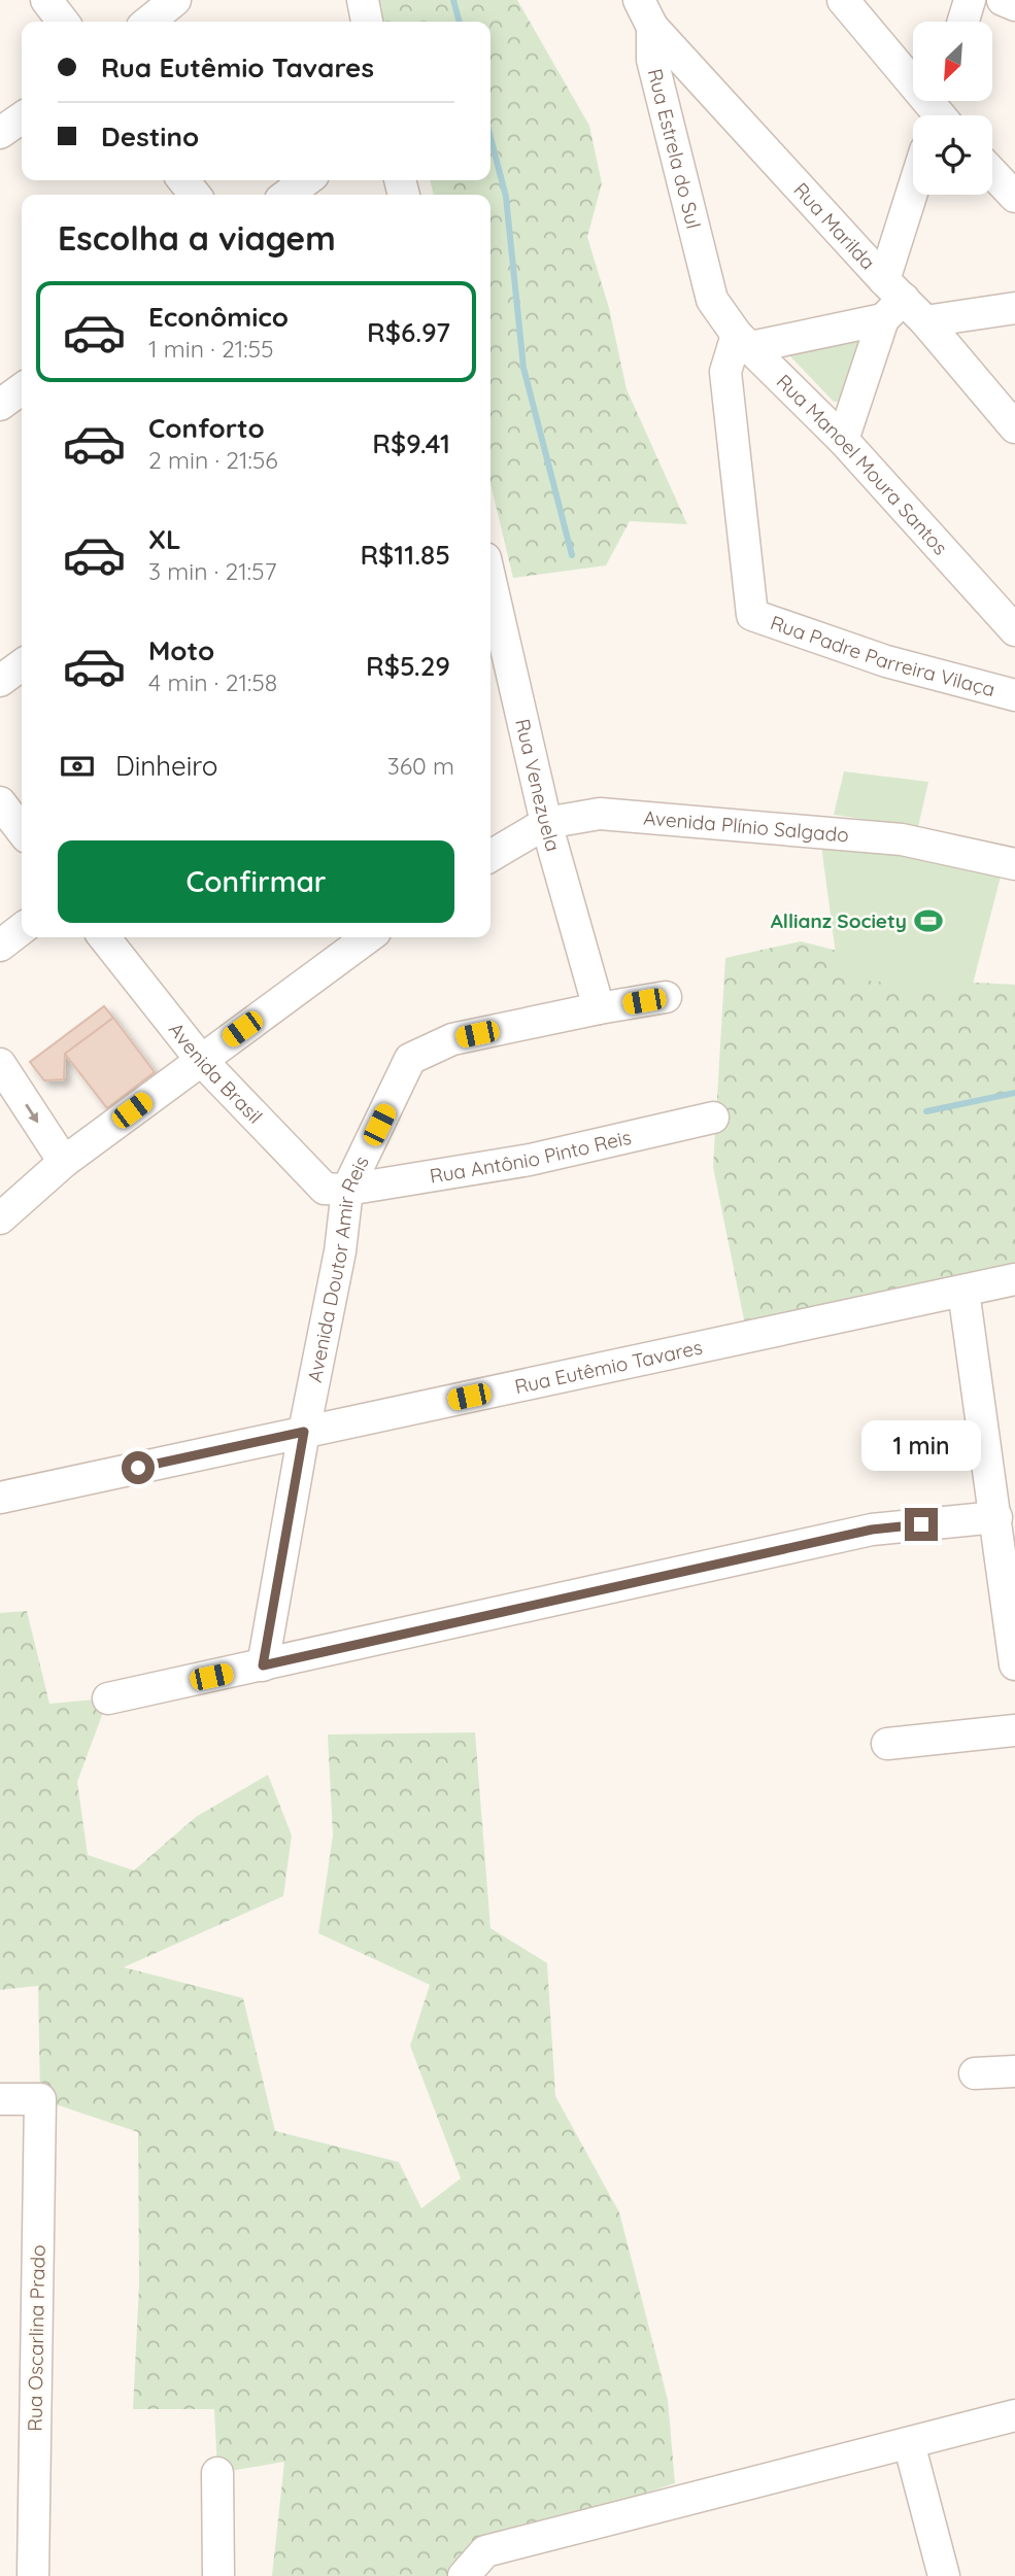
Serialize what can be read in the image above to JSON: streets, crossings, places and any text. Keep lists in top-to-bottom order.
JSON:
{
  "streets": {
    "street": [
      "Rua Estrela do Sul",
      "Rua Marilda",
      "Rua Manoel Moura Santos",
      "Rua Padre Parreira Vilaça",
      "Rua Venezuela",
      "Avenida Plínio Salgado",
      "Avenida Brasil",
      "Rua Antônio Pinto Reis",
      "Avenida Doutor Amir Reis",
      "Rua Eutêmio Tavares",
      "Rua Oscarlina Prado"
    ]
  },
  "crossings": [
    ["Rua Estrela do Sul", "Rua Marilda"],
    ["Rua Estrela do Sul", "Rua Manoel Moura Santos"],
    ["Rua Manoel Moura Santos", "Rua Padre Parreira Vilaça"],
    ["Rua Venezuela", "Avenida Plínio Salgado"],
    ["Rua Venezuela", "Avenida Doutor Amir Reis"],
    ["Avenida Brasil", "Rua Antônio Pinto Reis"],
    ["Avenida Brasil", "Avenida Doutor Amir Reis"],
    ["Rua Antônio Pinto Reis", "Avenida Doutor Amir Reis"],
    ["Avenida Doutor Amir Reis", "Rua Eutêmio Tavares"]
  ],
  "places": {
    "sports": ["Allianz Society"]
  },
  "north": "bottom left",
  "page": {
    "banner": ["Rua Eutêmio Tavares", "Destino"],
    "heading": "Escolha a viagem",
    "list": [
      {
        "name": "Econômico",
        "note": "1 min · 21:55",
        "value": "R$6.97"
      },
      {
        "name": "Conforto",
        "note": "2 min · 21:56",
        "value": "R$9.41"
      },
      {
        "name": "XL",
        "note": "3 min · 21:57",
        "value": "R$11.85"
      },
      {
        "name": "Moto",
        "note": "4 min · 21:58",
        "value": "R$5.29"
      }
    ],
    "pay": ["Dinheiro", "360 m"],
    "buttons": "Confirmar",
    "bubble": "1 min"
  }
}
